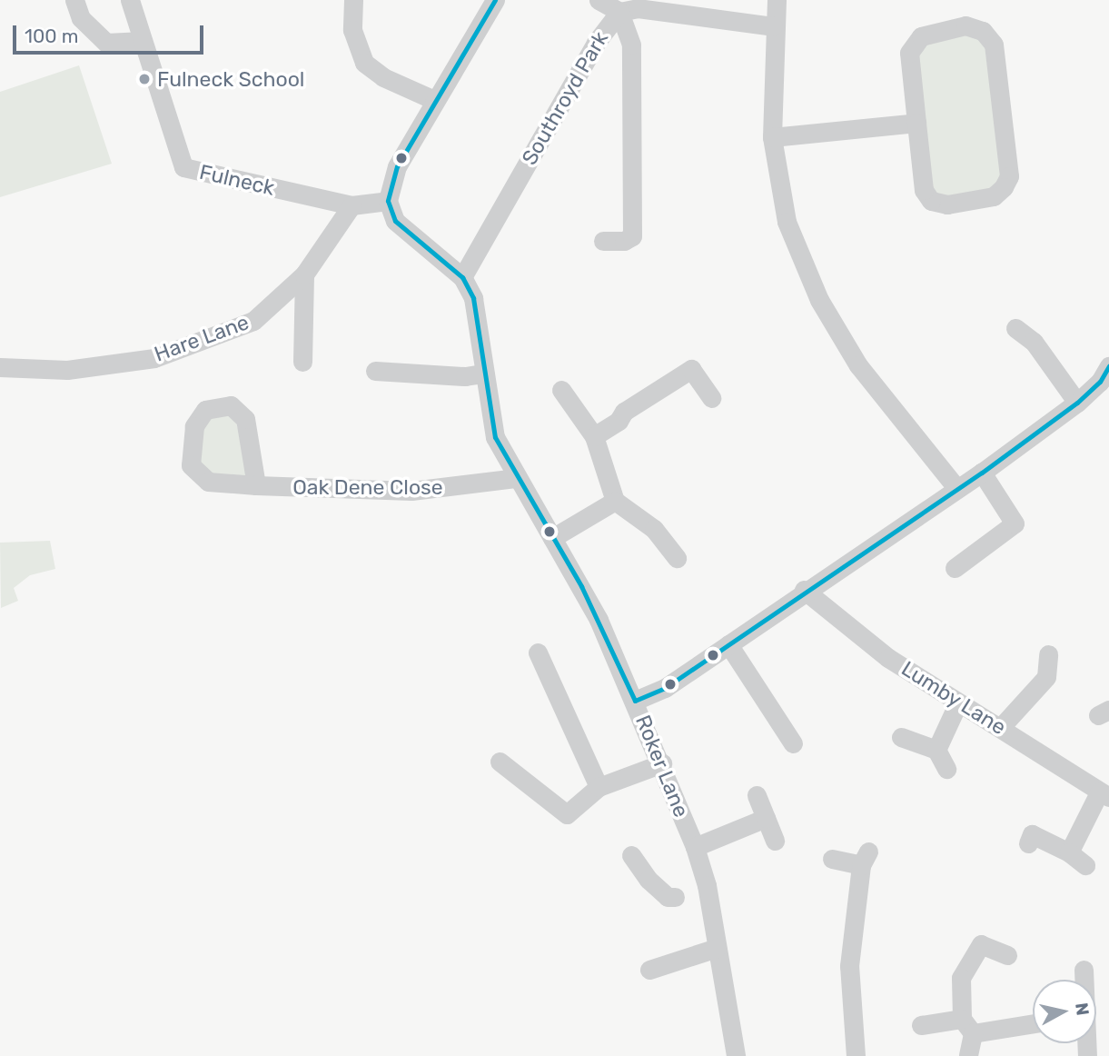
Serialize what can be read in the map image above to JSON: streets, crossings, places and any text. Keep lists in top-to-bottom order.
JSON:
{
  "streets": {
    "street": [
      "Southroyd Park",
      "Fulneck",
      "Hare Lane",
      "Oak Dene Close",
      "Lumby Lane",
      "Roker Lane"
    ]
  },
  "crossings": [
    ["Southroyd Park", "Roker Lane"],
    ["Fulneck", "Hare Lane"],
    ["Oak Dene Close", "Roker Lane"]
  ],
  "places": ["Fulneck School"],
  "scale_bar": "100 m",
  "north": "right"
}
